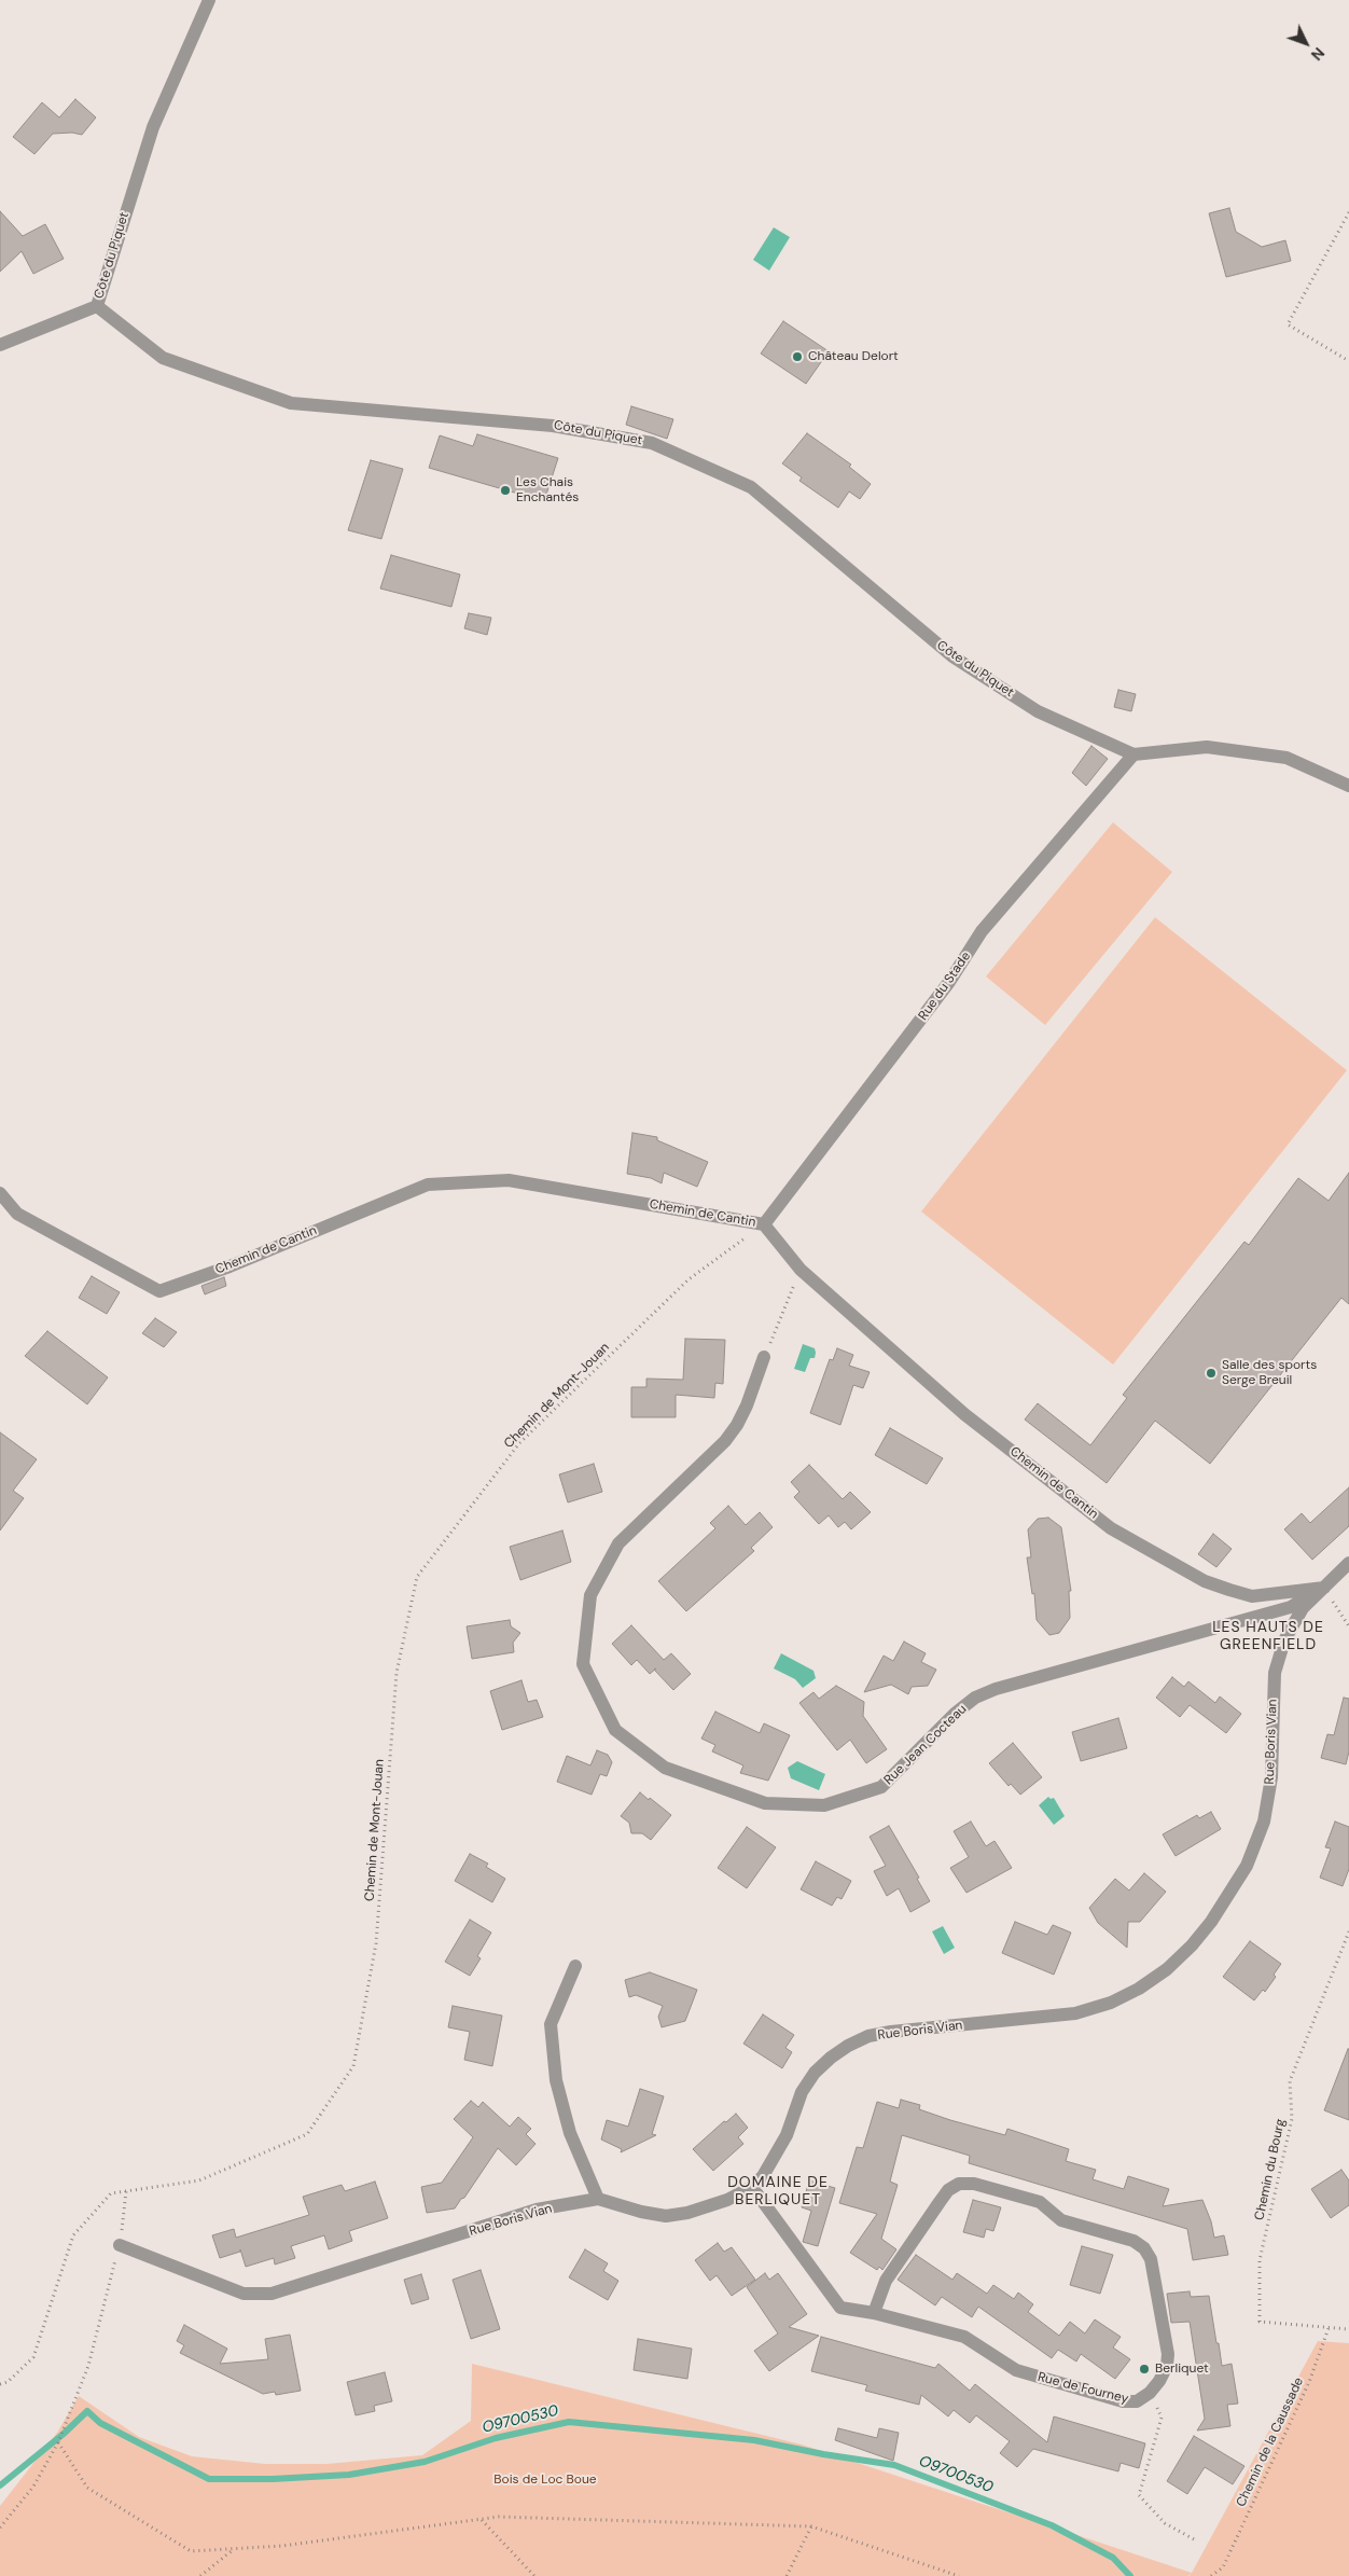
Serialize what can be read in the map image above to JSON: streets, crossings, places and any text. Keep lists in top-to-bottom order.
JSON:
{
  "streets": {
    "street": [
      "Côte du Piquet",
      "Rue du Stade",
      "Chemin de Cantin",
      "Rue Boris Vian",
      "Rue Jean Cocteau",
      "Rue de Fourney"
    ],
    "path": ["Chemin de Mont-Jouan", "Chemin du Bourg", "Chemin de la Caussade"]
  },
  "crossings": [
    ["Côte du Piquet", "Rue du Stade"],
    ["Rue du Stade", "Chemin de Cantin"],
    ["Rue du Stade", "Chemin de Mont-Jouan"],
    ["Chemin de Cantin", "Chemin de Mont-Jouan"],
    ["Chemin de Cantin", "Rue Boris Vian"],
    ["Chemin de Cantin", "Rue Jean Cocteau"],
    ["Rue Boris Vian", "Rue Jean Cocteau"],
    ["Rue Boris Vian", "Rue de Fourney"],
    ["Chemin du Bourg", "Chemin de la Caussade"]
  ],
  "districts": ["LES HAUTS DE GREENFIELD", "DOMAINE DE BERLIQUET"],
  "water": ["O9700530"],
  "parks": ["Bois de Loc Boue"],
  "places": [
    "Château Delort",
    "Les Chais Enchantés",
    "Salle des sports Serge Breuil",
    "Berliquet"
  ],
  "north": "bottom right"
}
